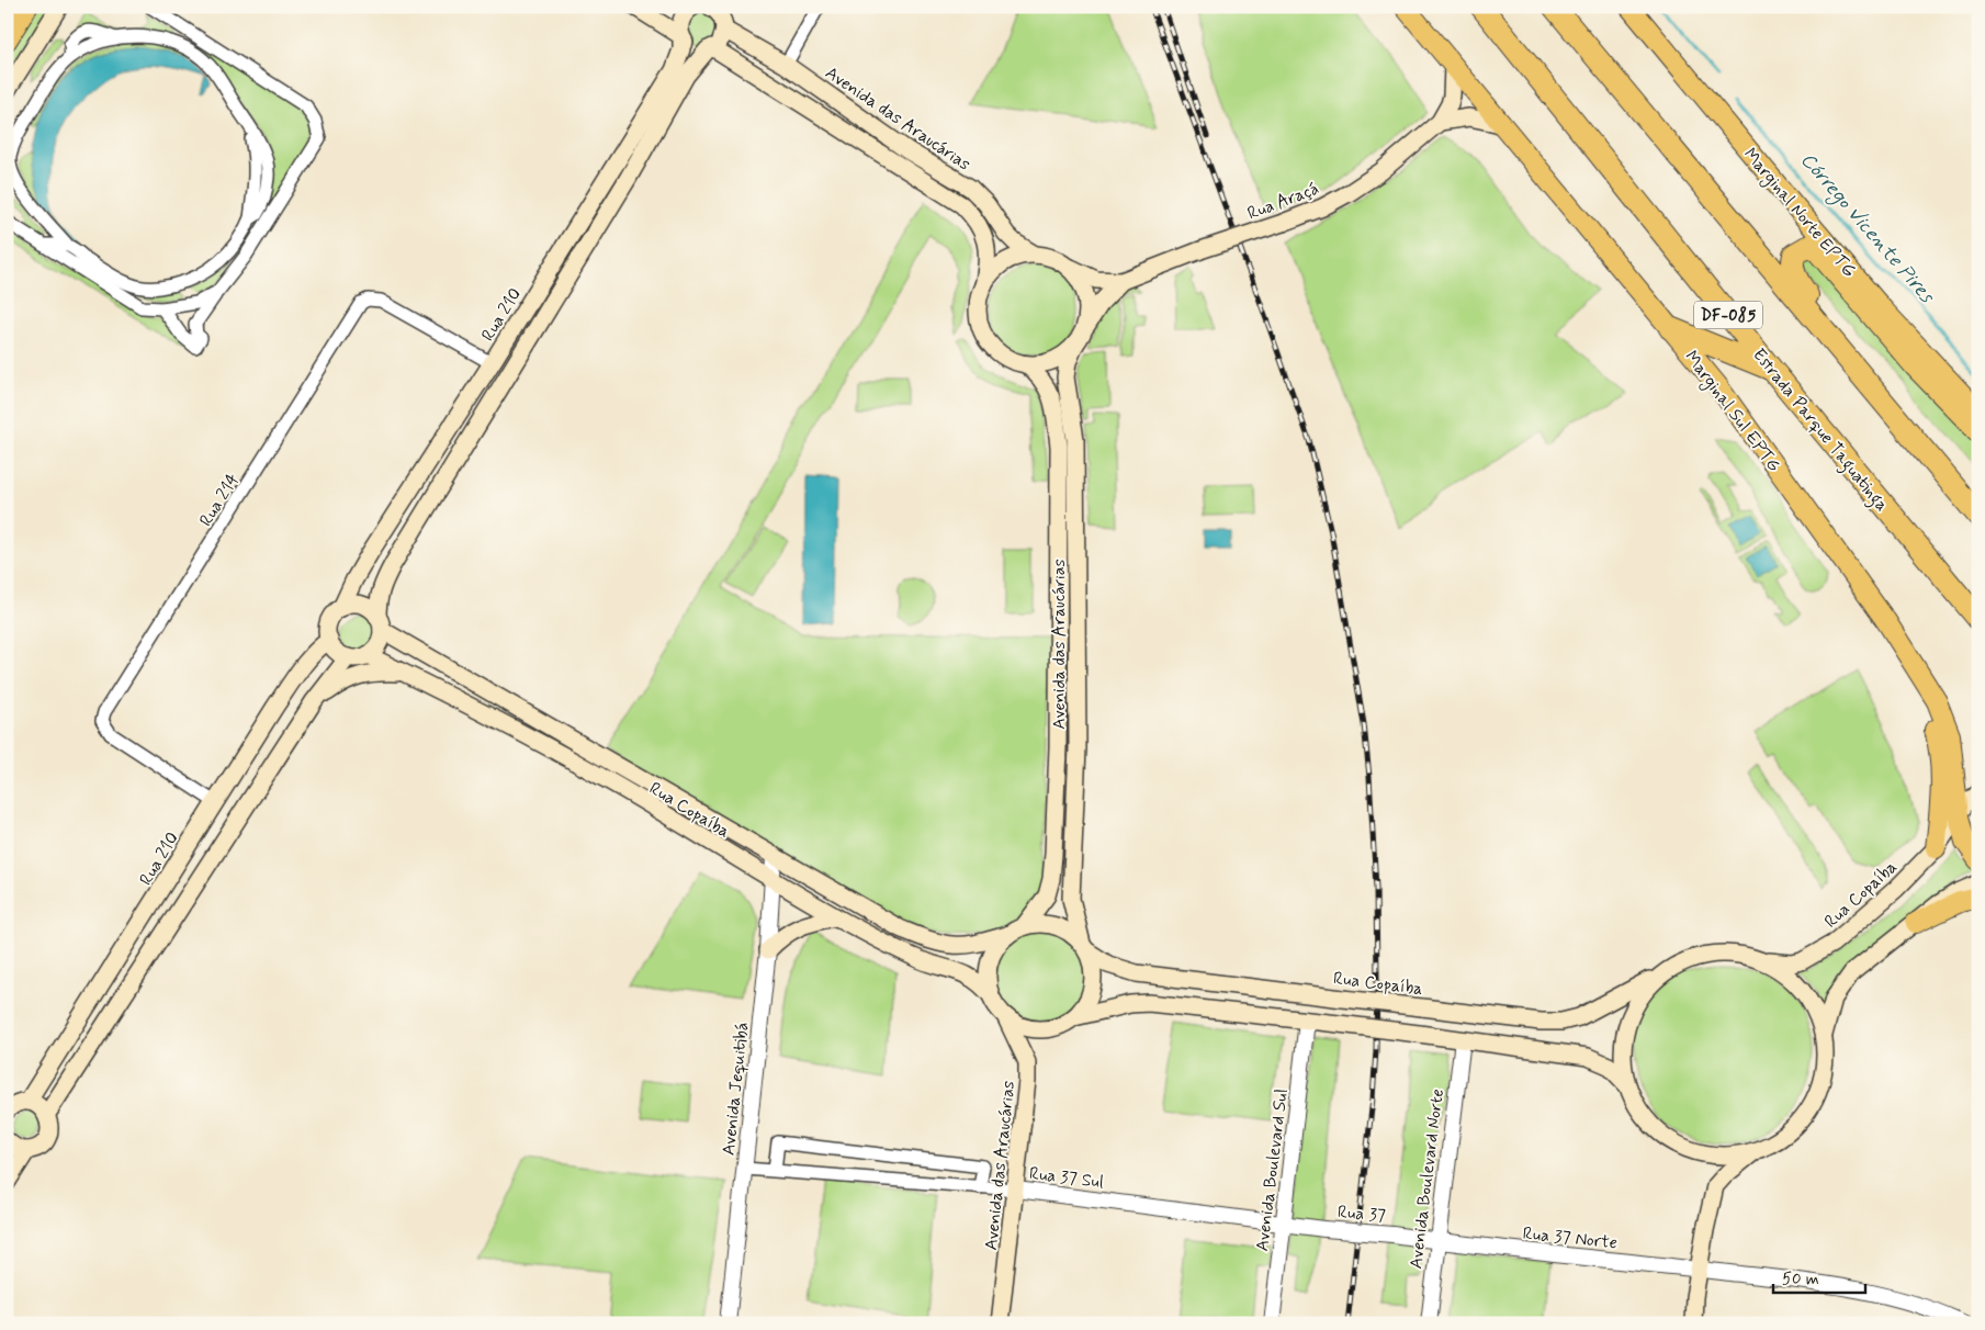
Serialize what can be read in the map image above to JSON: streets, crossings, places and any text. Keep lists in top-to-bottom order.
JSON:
{
  "streets": {
    "highway": ["DF-085", "Estrada Parque Taguatinga"],
    "main road": [
      "Avenida das Araucárias",
      "Rua Araçá",
      "Marginal Norte EPTG",
      "Rua 210",
      "Marginal Sul EPTG",
      "Rua Copaíba"
    ],
    "street": [
      "Rua 214",
      "Avenida Jequitibá",
      "Avenida Boulevard Sul",
      "Rua 37 Sul",
      "Avenida Boulevard Norte",
      "Rua 37",
      "Rua 37 Norte"
    ]
  },
  "crossings": [
    ["Avenida das Araucárias", "Rua Araçá"],
    ["Avenida das Araucárias", "Rua 210"],
    ["Avenida das Araucárias", "Rua Copaíba"],
    ["Avenida das Araucárias", "Rua 37 Sul"],
    ["Rua Araçá", "Marginal Sul EPTG"],
    ["Rua 210", "Rua 214"],
    ["Rua 210", "Rua Copaíba"],
    ["Marginal Sul EPTG", "Rua Copaíba"],
    ["Rua Copaíba", "Avenida Jequitibá"],
    ["Avenida Jequitibá", "Rua 37 Sul"],
    ["Avenida Boulevard Sul", "Rua 37 Sul"],
    ["Avenida Boulevard Sul", "Rua 37"],
    ["Rua 37 Sul", "Rua 37"],
    ["Avenida Boulevard Norte", "Rua 37"],
    ["Avenida Boulevard Norte", "Rua 37 Norte"],
    ["Rua 37", "Rua 37 Norte"]
  ],
  "water": ["Córrego Vicente Pires"],
  "scale_bar": "50 m"
}
